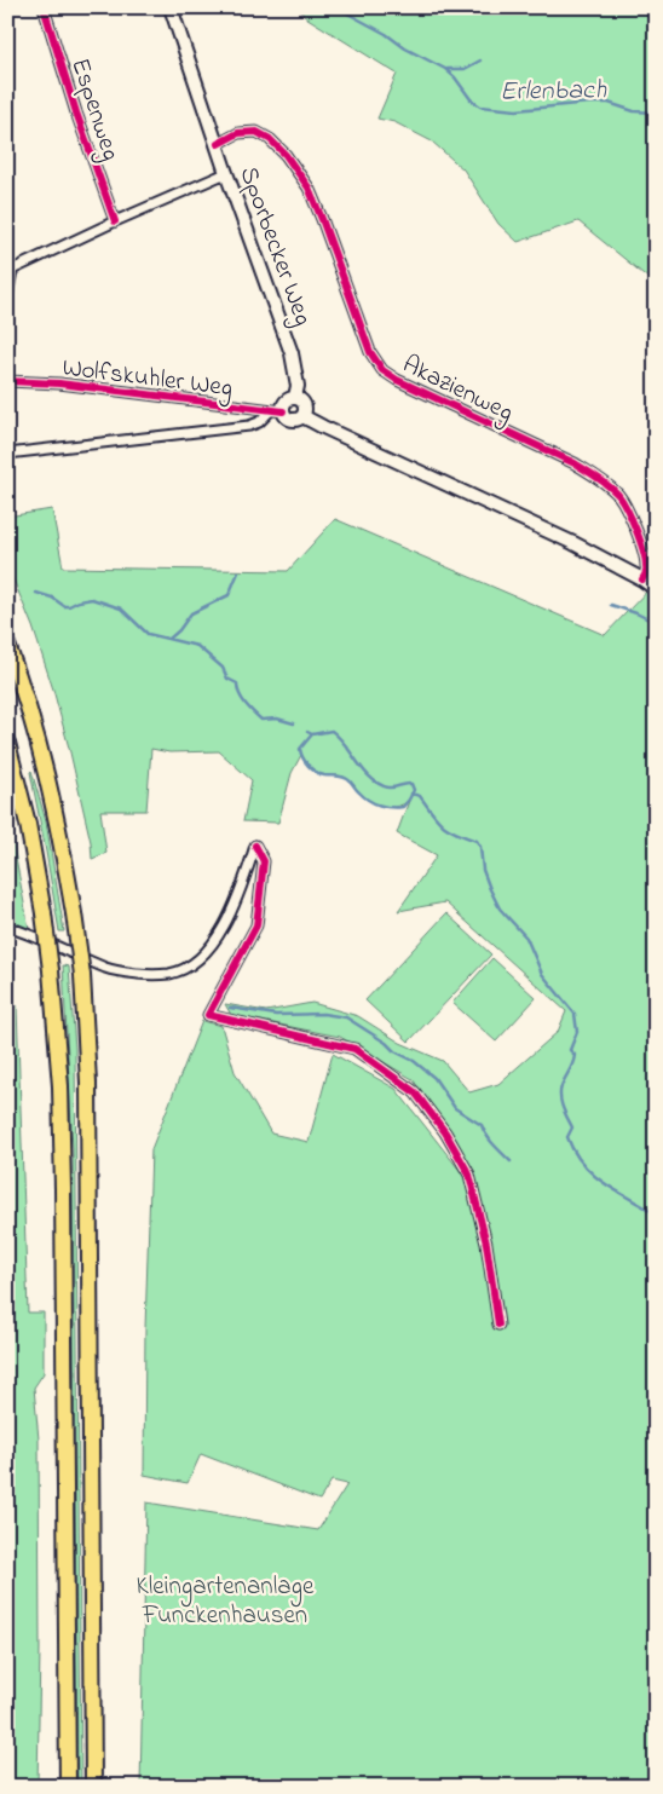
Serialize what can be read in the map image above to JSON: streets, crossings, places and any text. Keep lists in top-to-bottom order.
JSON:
{
  "streets": {
    "street": [
      "Espenweg",
      "Sporbecker Weg",
      "Wolfskuhler Weg",
      "Akazienweg"
    ]
  },
  "crossings": [
    ["Sporbecker Weg", "Wolfskuhler Weg"],
    ["Sporbecker Weg", "Akazienweg"],
    ["Wolfskuhler Weg", "Akazienweg"]
  ],
  "water": ["Erlenbach"],
  "parks": ["Kleingartenanlage Funckenhausen"]
}
